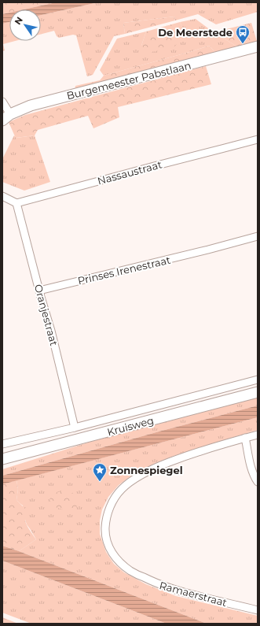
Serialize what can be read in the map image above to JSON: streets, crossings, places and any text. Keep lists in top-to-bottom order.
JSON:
{
  "streets": {
    "street": [
      "Burgemeester Pabstlaan",
      "Nassaustraat",
      "Prinses Irenestraat",
      "Oranjestraat",
      "Kruisweg",
      "Ramaerstraat"
    ]
  },
  "crossings": [
    ["Nassaustraat", "Oranjestraat"],
    ["Prinses Irenestraat", "Oranjestraat"],
    ["Oranjestraat", "Kruisweg"]
  ],
  "places": {
    "bus stop": ["De Meerstede"],
    "place": ["Zonnespiegel"]
  },
  "north": "top left"
}
